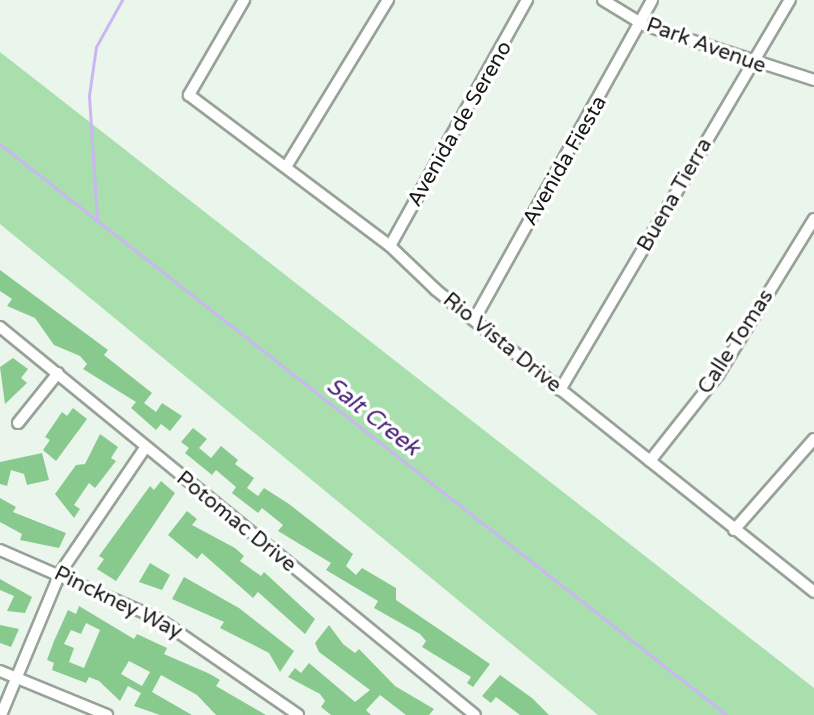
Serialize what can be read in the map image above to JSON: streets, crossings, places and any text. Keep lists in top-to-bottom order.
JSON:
{
  "streets": {
    "street": [
      "Park Avenue",
      "Avenida de Sereno",
      "Avenida Fiesta",
      "Buena Tierra",
      "Calle Tomas",
      "Rio Vista Drive",
      "Potomac Drive",
      "Pinckney Way"
    ]
  },
  "crossings": [
    ["Park Avenue", "Avenida Fiesta"],
    ["Park Avenue", "Buena Tierra"],
    ["Avenida de Sereno", "Rio Vista Drive"],
    ["Avenida Fiesta", "Rio Vista Drive"],
    ["Buena Tierra", "Rio Vista Drive"],
    ["Calle Tomas", "Rio Vista Drive"]
  ],
  "water": ["Salt Creek"]
}
